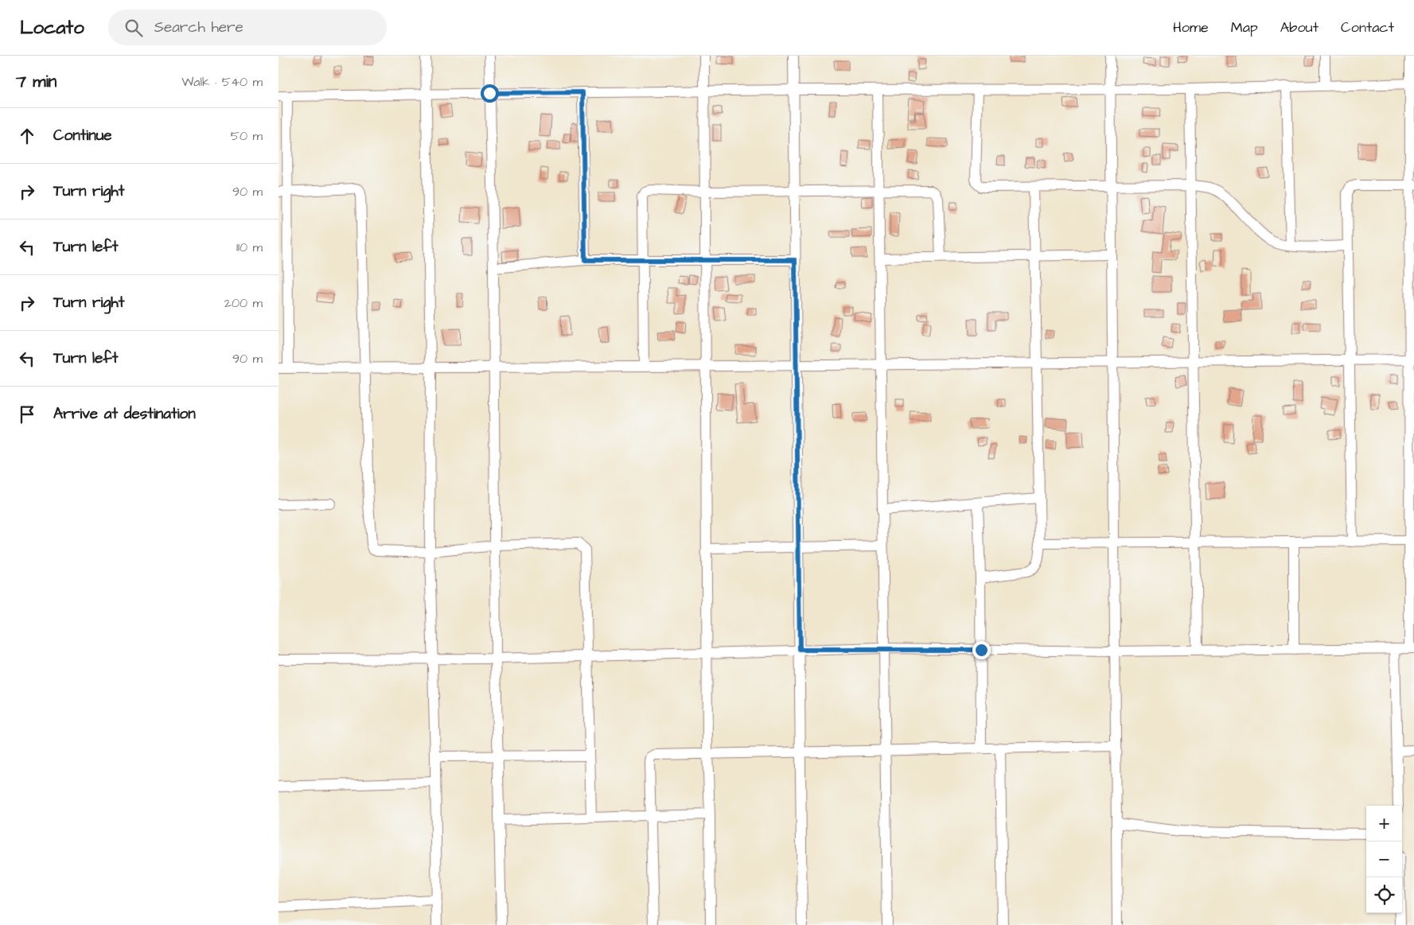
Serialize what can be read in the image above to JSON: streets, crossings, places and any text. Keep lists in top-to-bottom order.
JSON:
{
  "page": {
    "header": "Locato",
    "search": "Search here",
    "nav": [
      "Home",
      "Map",
      "About",
      "Contact"
    ],
    "heading": ["7 min", "Walk · 540 m"],
    "list": [
      ["Continue", "50 m"],
      ["Turn right", "90 m"],
      ["Turn left", "110 m"],
      ["Turn right", "200 m"],
      ["Turn left", "90 m"],
      "Arrive at destination"
    ],
    "map_buttons": ["+", "−"]
  }
}
